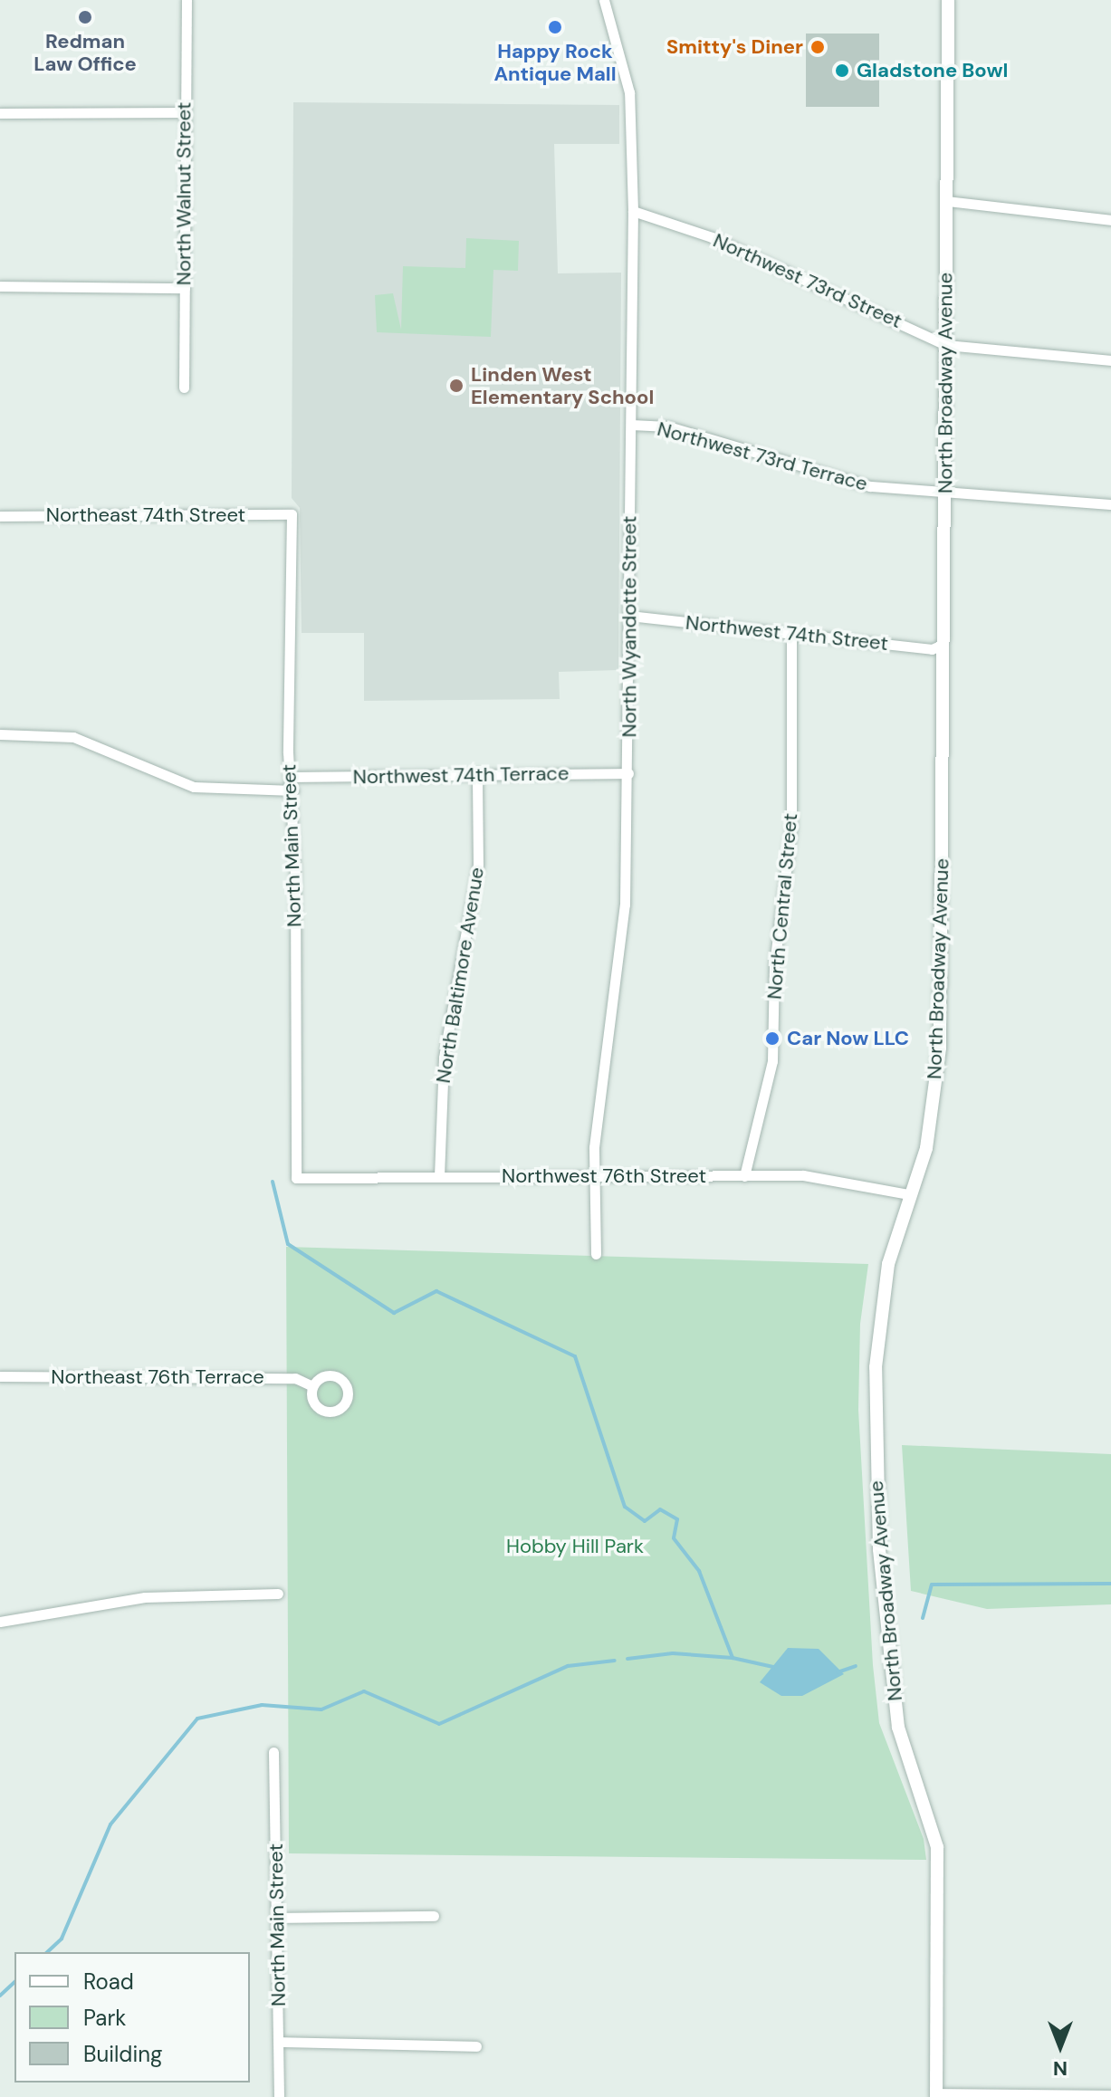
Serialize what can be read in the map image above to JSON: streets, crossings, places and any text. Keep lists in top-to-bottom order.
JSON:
{
  "streets": {
    "street": [
      "North Walnut Street",
      "Northwest 73rd Street",
      "North Broadway Avenue",
      "Northwest 73rd Terrace",
      "Northeast 74th Street",
      "North Wyandotte Street",
      "Northwest 74th Street",
      "Northwest 74th Terrace",
      "North Main Street",
      "North Central Street",
      "North Baltimore Avenue",
      "Northwest 76th Street",
      "Northeast 76th Terrace"
    ]
  },
  "crossings": [
    ["Northwest 73rd Street", "North Broadway Avenue"],
    ["Northwest 73rd Street", "North Wyandotte Street"],
    ["North Broadway Avenue", "Northwest 73rd Terrace"],
    ["North Broadway Avenue", "Northwest 74th Street"],
    ["North Broadway Avenue", "Northwest 76th Street"],
    ["Northwest 73rd Terrace", "North Wyandotte Street"],
    ["Northeast 74th Street", "North Main Street"],
    ["North Wyandotte Street", "Northwest 74th Street"],
    ["North Wyandotte Street", "Northwest 74th Terrace"],
    ["North Wyandotte Street", "Northwest 76th Street"],
    ["Northwest 74th Street", "North Central Street"],
    ["Northwest 74th Terrace", "North Main Street"],
    ["Northwest 74th Terrace", "North Baltimore Avenue"],
    ["North Main Street", "Northwest 76th Street"],
    ["North Central Street", "Northwest 76th Street"],
    ["North Baltimore Avenue", "Northwest 76th Street"]
  ],
  "parks": ["Hobby Hill Park"],
  "places": [
    "Redman Law Office",
    "Happy Rock Antique Mall",
    "Smitty's Diner",
    "Gladstone Bowl",
    "Linden West Elementary School",
    "Car Now LLC"
  ],
  "legend": ["Road", "Park", "Building"],
  "north": "bottom"
}
